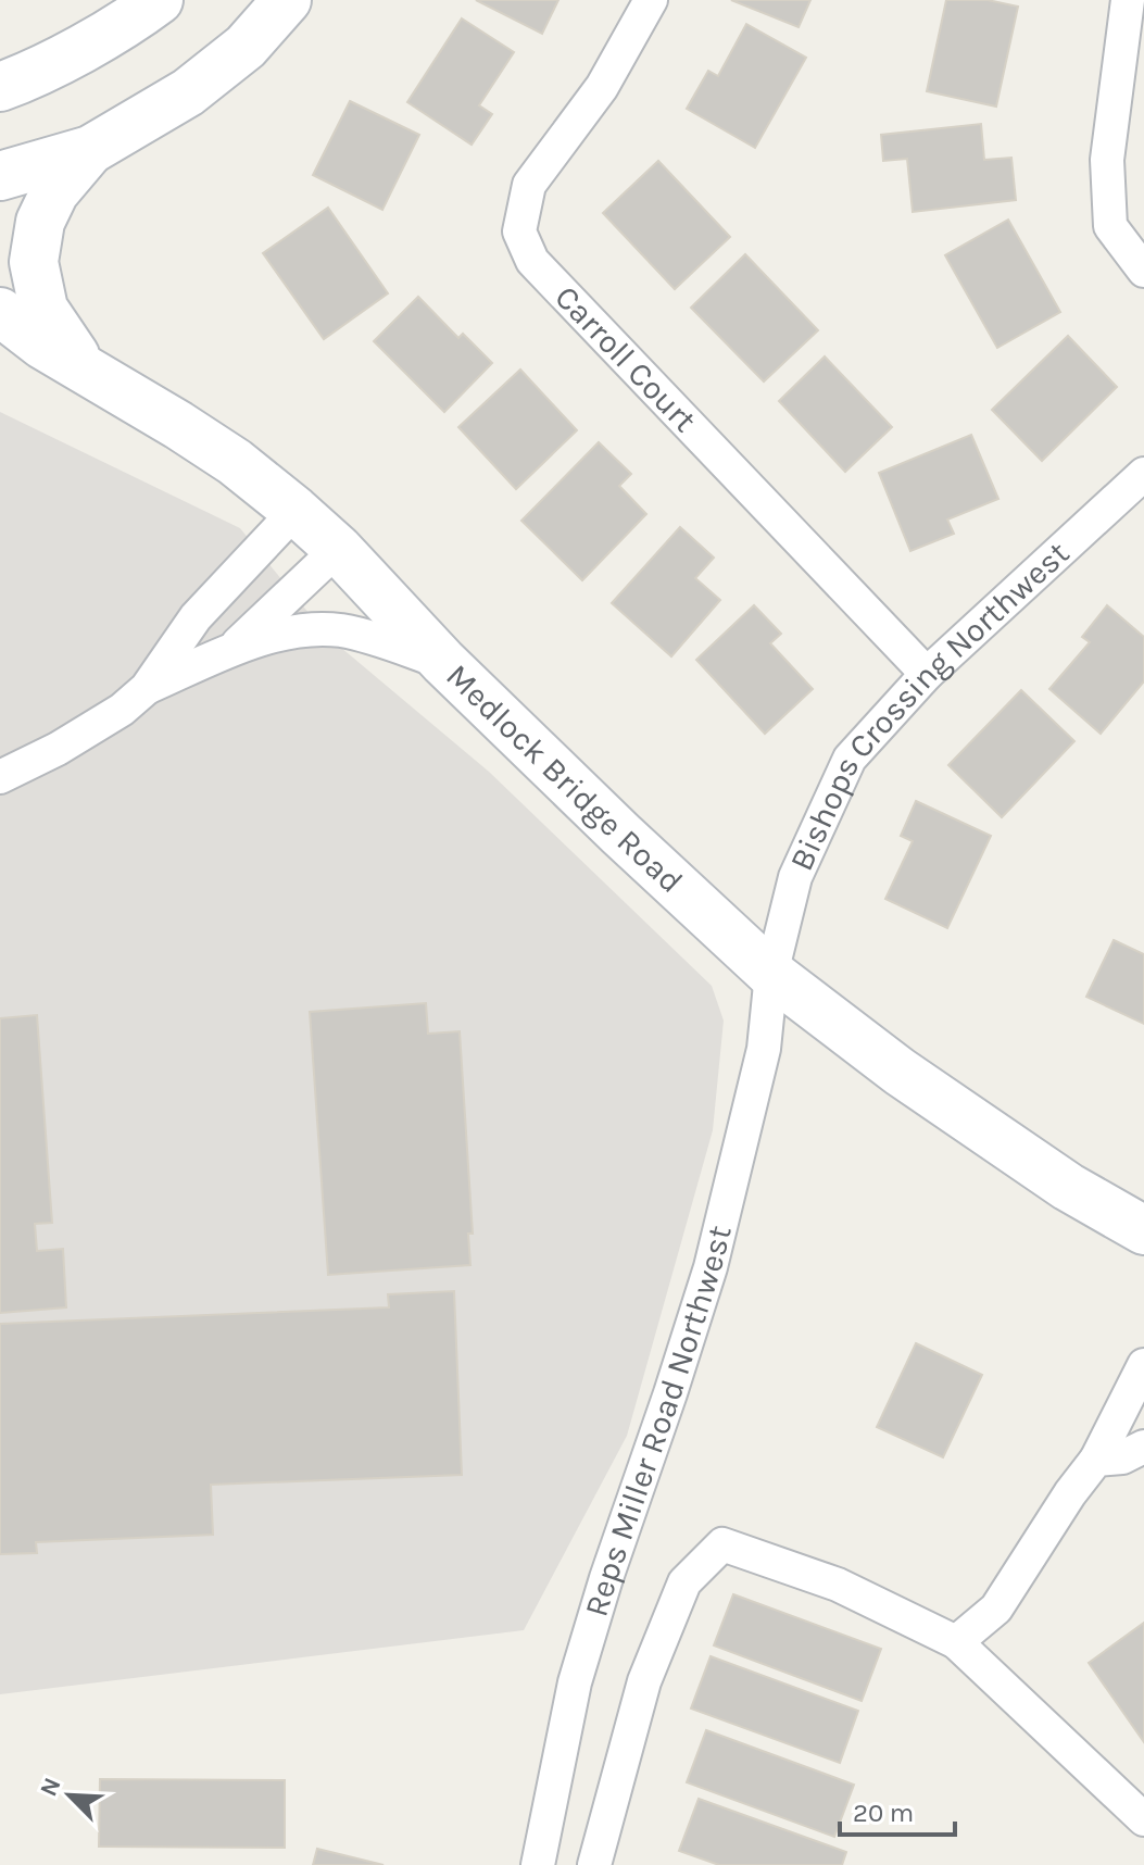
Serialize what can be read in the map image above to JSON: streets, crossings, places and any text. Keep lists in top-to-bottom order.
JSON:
{
  "streets": {
    "street": [
      "Carroll Court",
      "Bishops Crossing Northwest",
      "Medlock Bridge Road",
      "Reps Miller Road Northwest"
    ]
  },
  "crossings": [
    ["Carroll Court", "Bishops Crossing Northwest"],
    ["Bishops Crossing Northwest", "Medlock Bridge Road"],
    ["Bishops Crossing Northwest", "Reps Miller Road Northwest"],
    ["Medlock Bridge Road", "Reps Miller Road Northwest"]
  ],
  "scale_bar": "20 m",
  "north": "top left"
}
